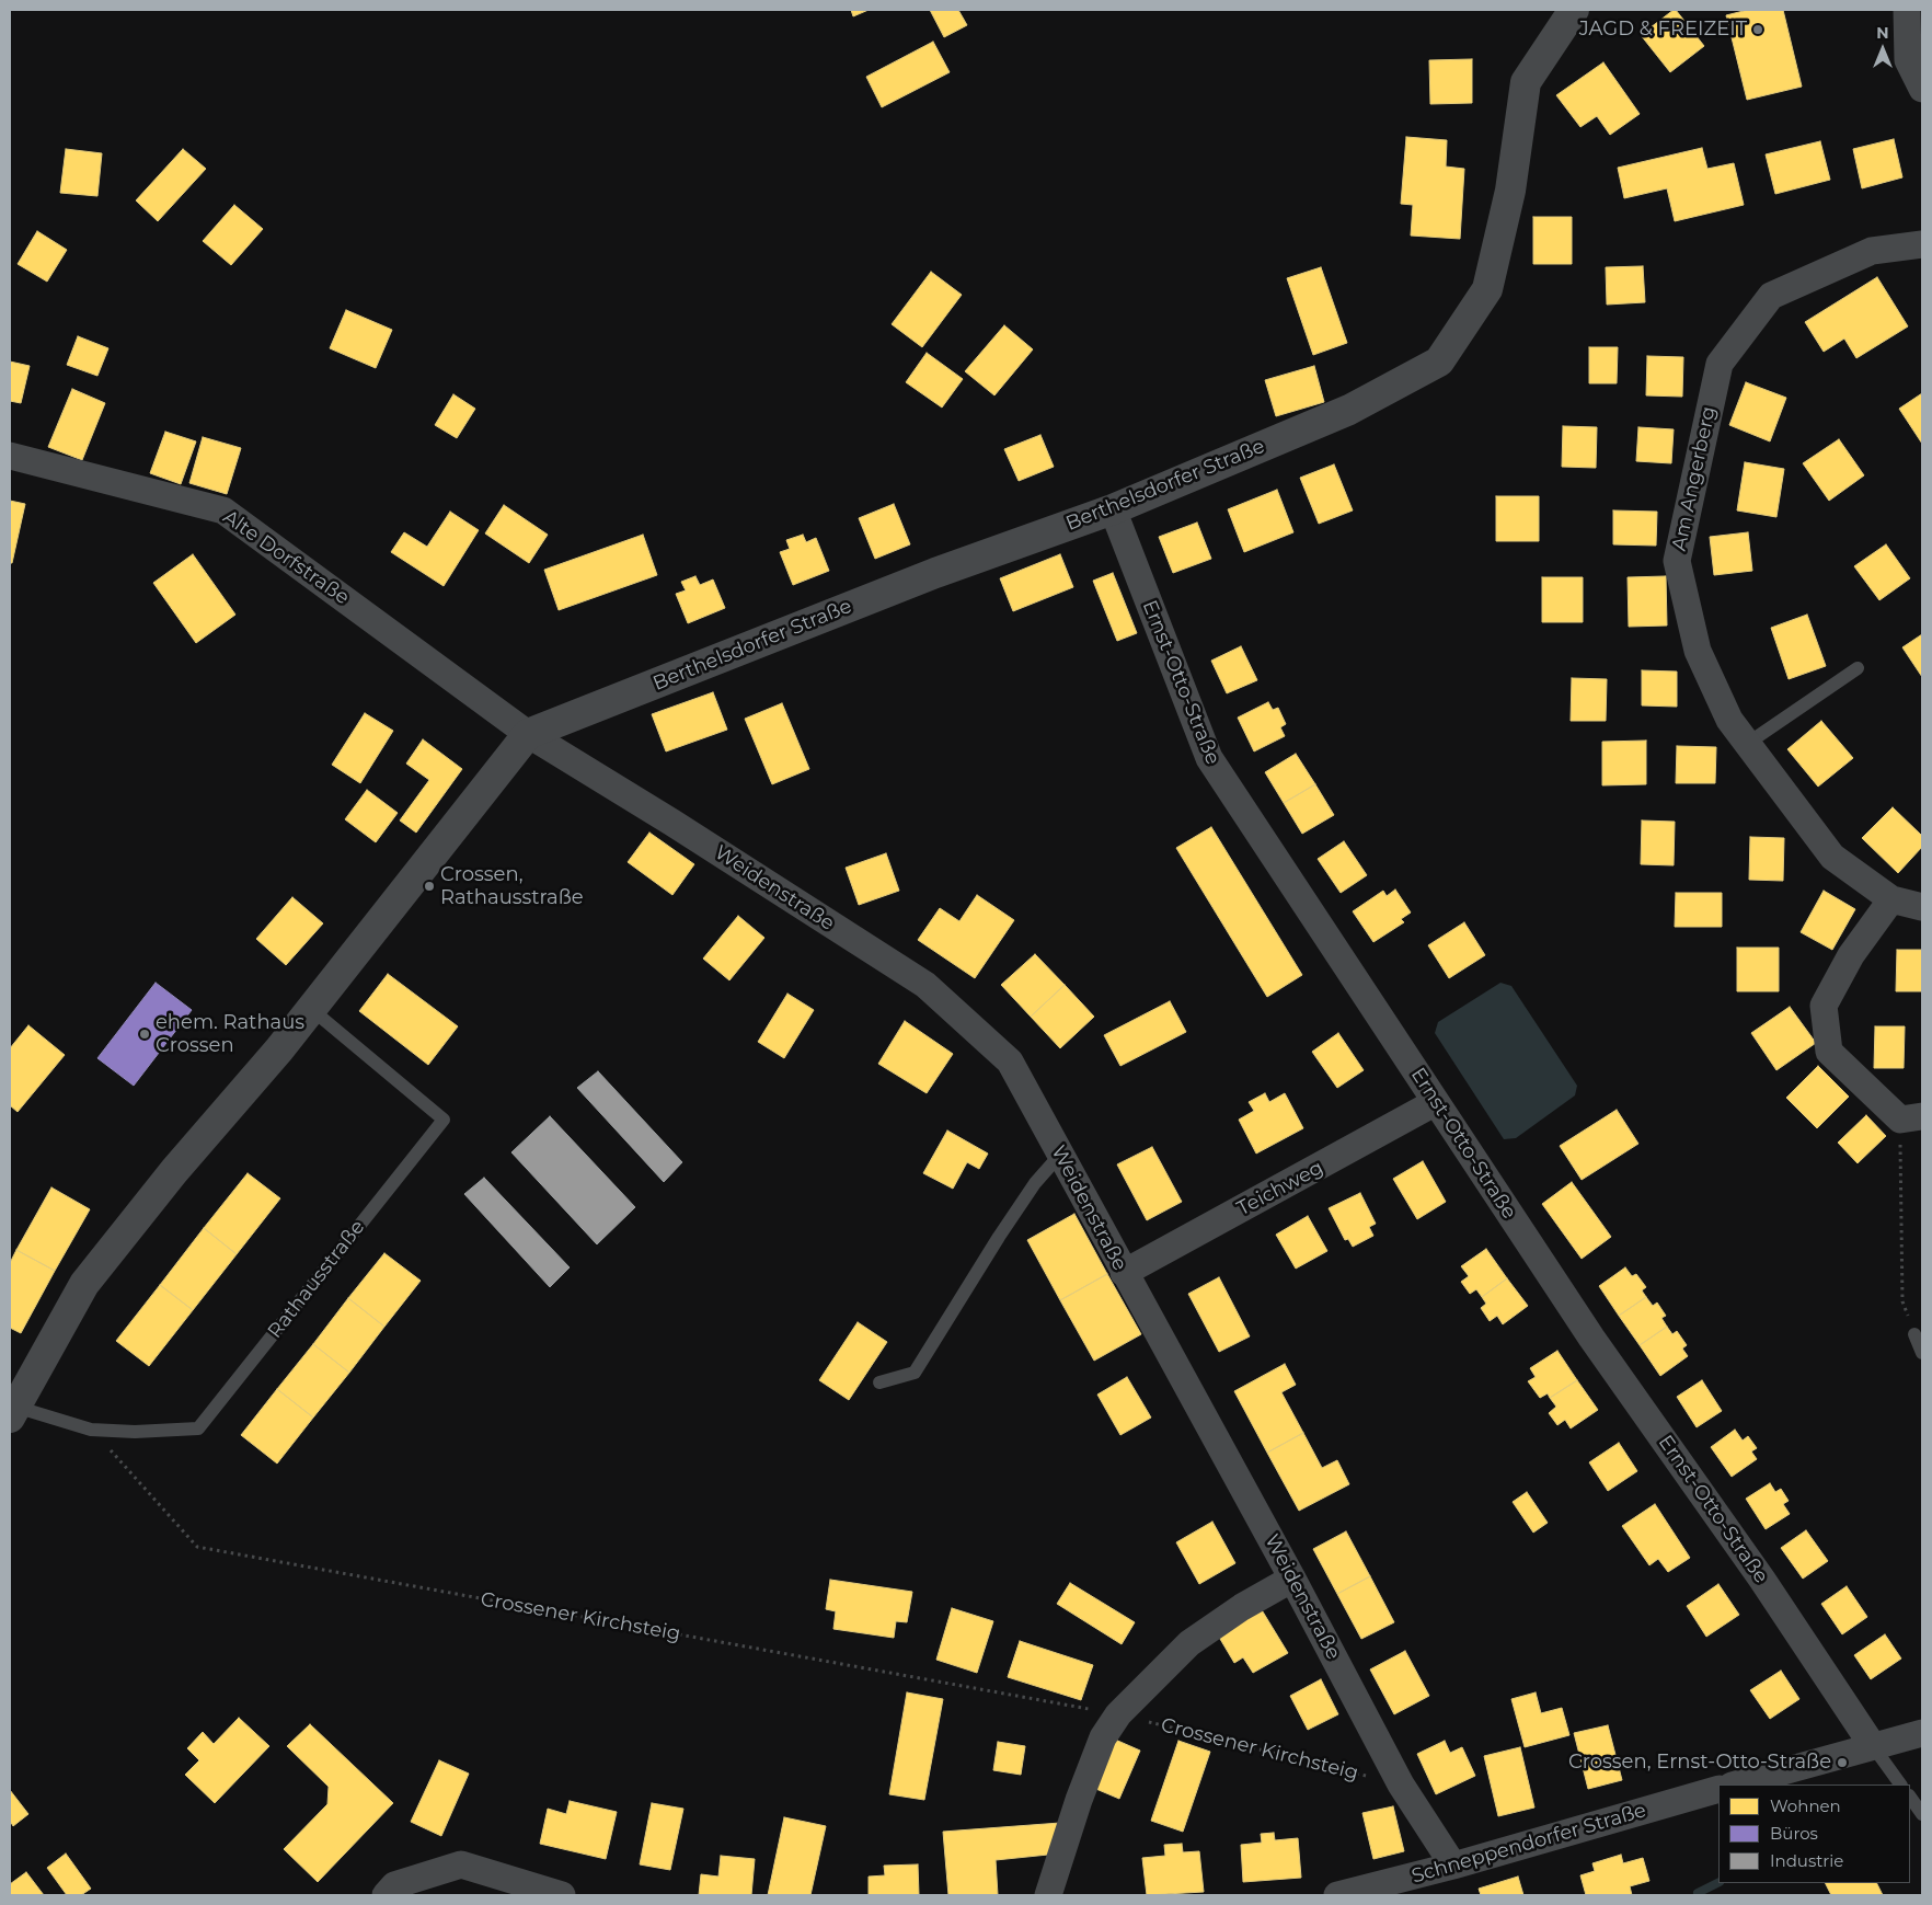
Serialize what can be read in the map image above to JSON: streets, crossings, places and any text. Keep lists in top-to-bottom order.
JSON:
{
  "streets": {
    "street": [
      "Am Angerberg",
      "Berthelsdorfer Straße",
      "Alte Dorfstraße",
      "Ernst-Otto-Straße",
      "Weidenstraße",
      "Teichweg",
      "Rathausstraße",
      "Schneppendorfer Straße"
    ],
    "path": ["Crossener Kirchsteig"]
  },
  "crossings": [
    ["Berthelsdorfer Straße", "Alte Dorfstraße"],
    ["Berthelsdorfer Straße", "Ernst-Otto-Straße"],
    ["Berthelsdorfer Straße", "Weidenstraße"],
    ["Berthelsdorfer Straße", "Rathausstraße"],
    ["Alte Dorfstraße", "Weidenstraße"],
    ["Alte Dorfstraße", "Rathausstraße"],
    ["Ernst-Otto-Straße", "Teichweg"],
    ["Weidenstraße", "Teichweg"],
    ["Weidenstraße", "Rathausstraße"],
    ["Weidenstraße", "Crossener Kirchsteig"],
    ["Weidenstraße", "Schneppendorfer Straße"],
    ["Rathausstraße", "Crossener Kirchsteig"]
  ],
  "places": [
    "JAGD & FREIZEIT",
    "Crossen, Rathausstraße",
    "ehem. Rathaus Crossen",
    "Crossen, Ernst-Otto-Straße"
  ],
  "legend": ["Wohnen", "Büros", "Industrie"],
  "north": "top"
}
